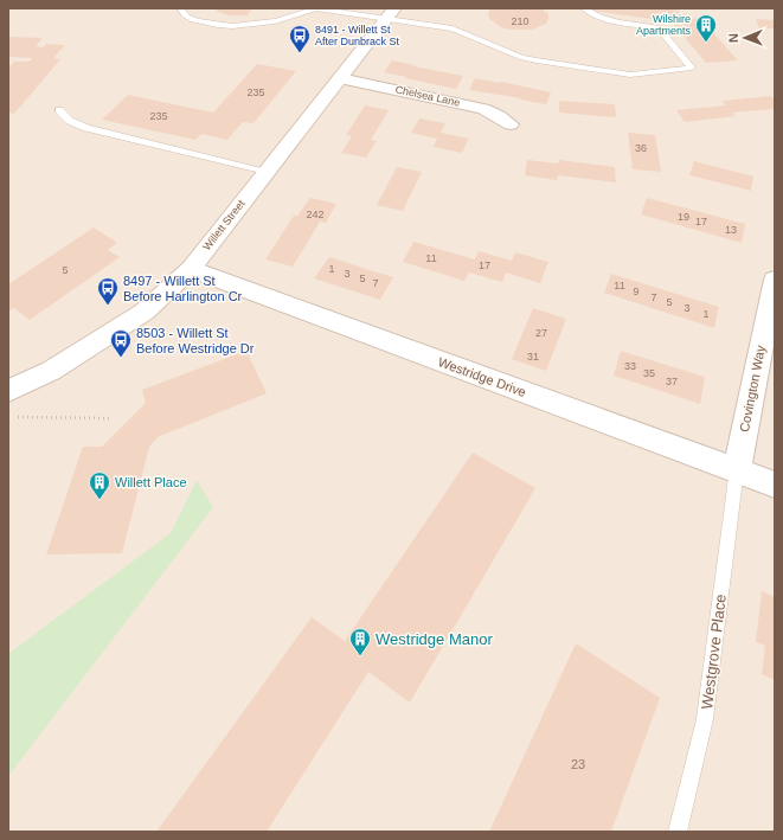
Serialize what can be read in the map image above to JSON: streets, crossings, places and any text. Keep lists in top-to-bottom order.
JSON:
{
  "streets": {
    "street": [
      "Chelsea Lane",
      "Willett Street",
      "Westridge Drive",
      "Covington Way"
    ],
    "lane": ["Westgrove Place"]
  },
  "crossings": [
    ["Chelsea Lane", "Willett Street"],
    ["Willett Street", "Westridge Drive"],
    ["Westridge Drive", "Covington Way"],
    ["Westridge Drive", "Westgrove Place"],
    ["Covington Way", "Westgrove Place"]
  ],
  "places": {
    "building": ["Wilshire Apartments", "Willett Place", "Westridge Manor"],
    "bus stop": ["8491 - Willett St After Dunbrack St", "8497 - Willett St Before Harlington Cr", "8503 - Willett St Before Westridge Dr"]
  },
  "house_numbers": [
    "210",
    "235",
    "235",
    "36",
    "242",
    "19",
    "17",
    "13",
    "11",
    "17",
    "1",
    "5",
    "3",
    "5",
    "7",
    "11",
    "9",
    "7",
    "5",
    "3",
    "1",
    "27",
    "31",
    "33",
    "35",
    "37",
    "23"
  ],
  "north": "left"
}
